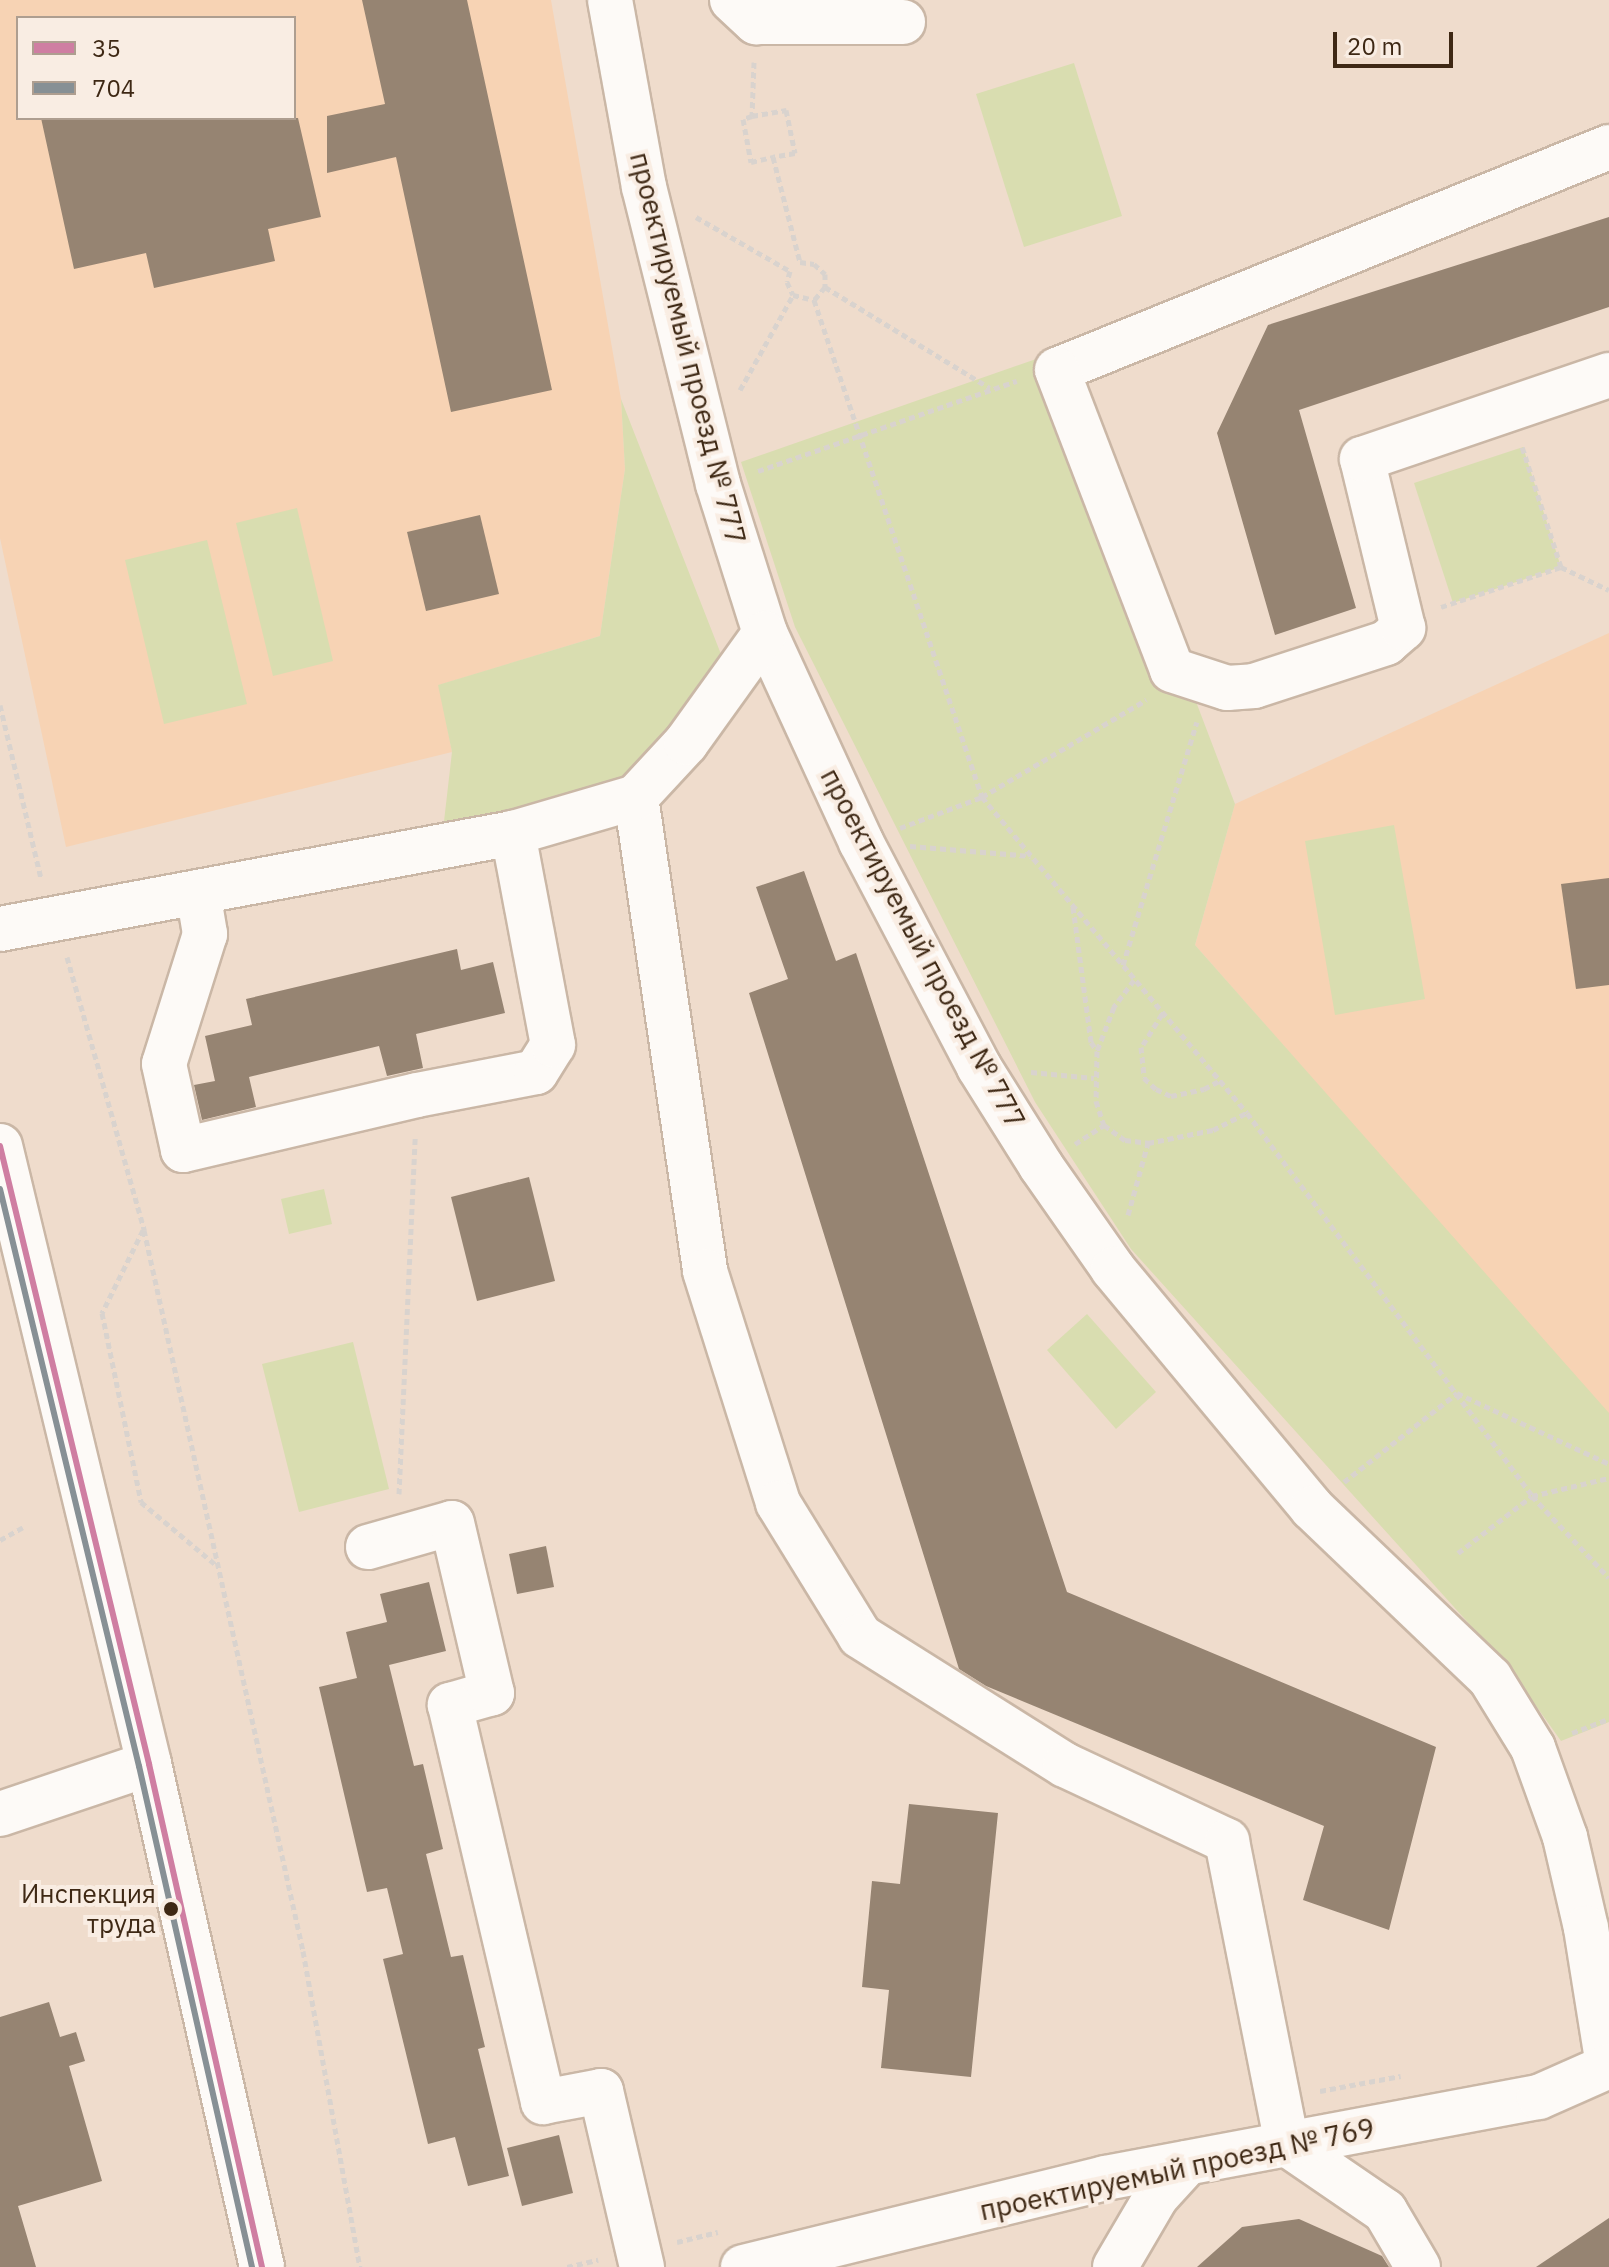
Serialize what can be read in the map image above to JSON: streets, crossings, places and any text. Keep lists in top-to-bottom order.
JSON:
{
  "streets": {
    "street": ["проектируемый проезд № 777", "проектируемый проезд № 769"]
  },
  "crossings": [
    ["проектируемый проезд № 777", "проектируемый проезд № 769"]
  ],
  "places": ["Инспекция труда"],
  "lines": ["transit line 35", "transit line 704"],
  "legend": ["35", "704"],
  "scale_bar": "20 m"
}
